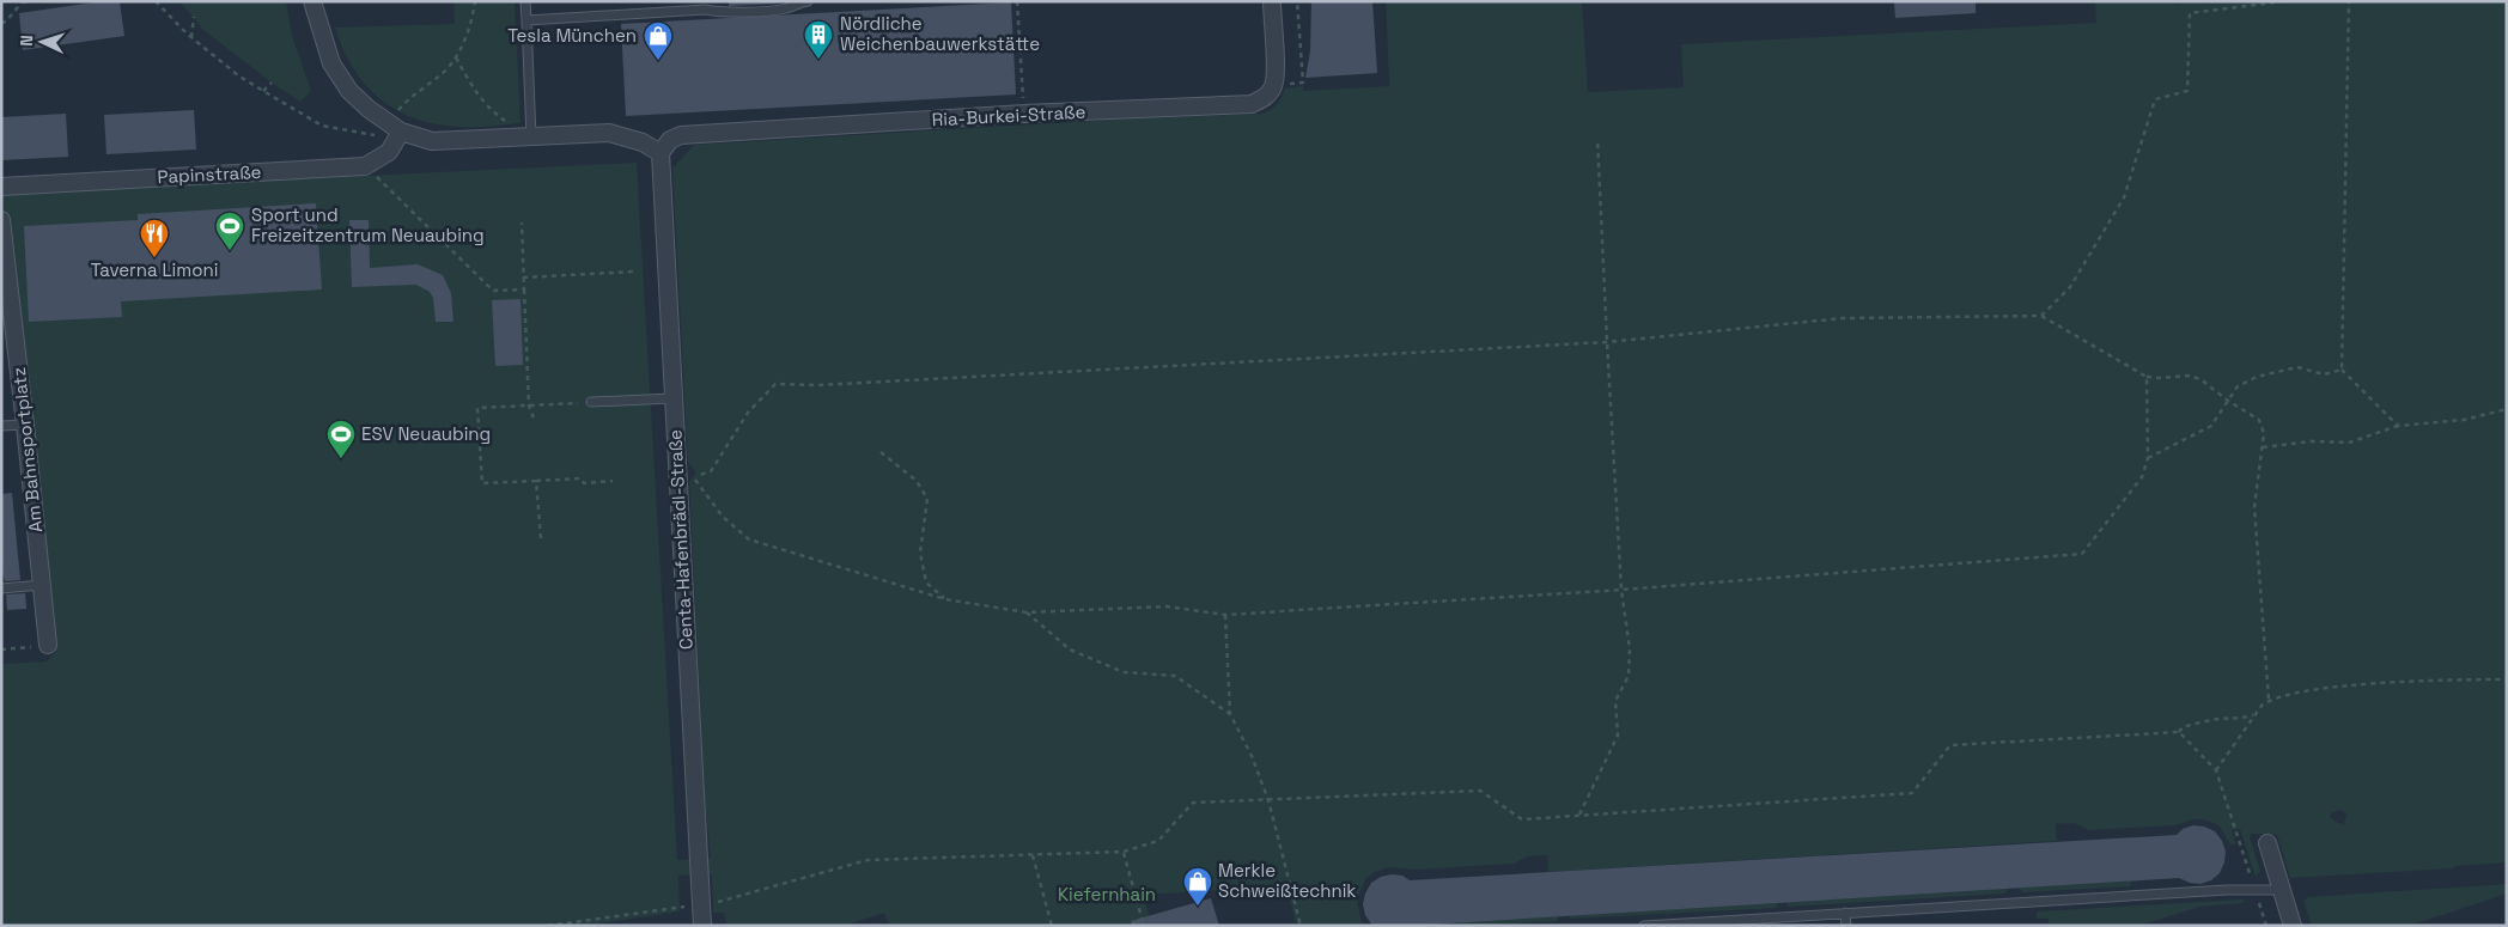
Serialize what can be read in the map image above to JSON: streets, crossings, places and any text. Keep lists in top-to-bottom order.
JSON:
{
  "streets": {
    "street": [
      "Ria-Burkei-Straße",
      "Papinstraße",
      "Am Bahnsportplatz",
      "Centa-Hafenbrädl-Straße"
    ]
  },
  "crossings": [
    ["Ria-Burkei-Straße", "Centa-Hafenbrädl-Straße"]
  ],
  "parks": ["Kiefernhain"],
  "places": {
    "building": ["Nördliche Weichenbauwerkstätte"],
    "shop": ["Tesla München", "Merkle Schweißtechnik"],
    "sports": ["Sport und Freizeitzentrum Neuaubing", "ESV Neuaubing"],
    "restaurant": ["Taverna Limoni"]
  },
  "north": "left"
}
